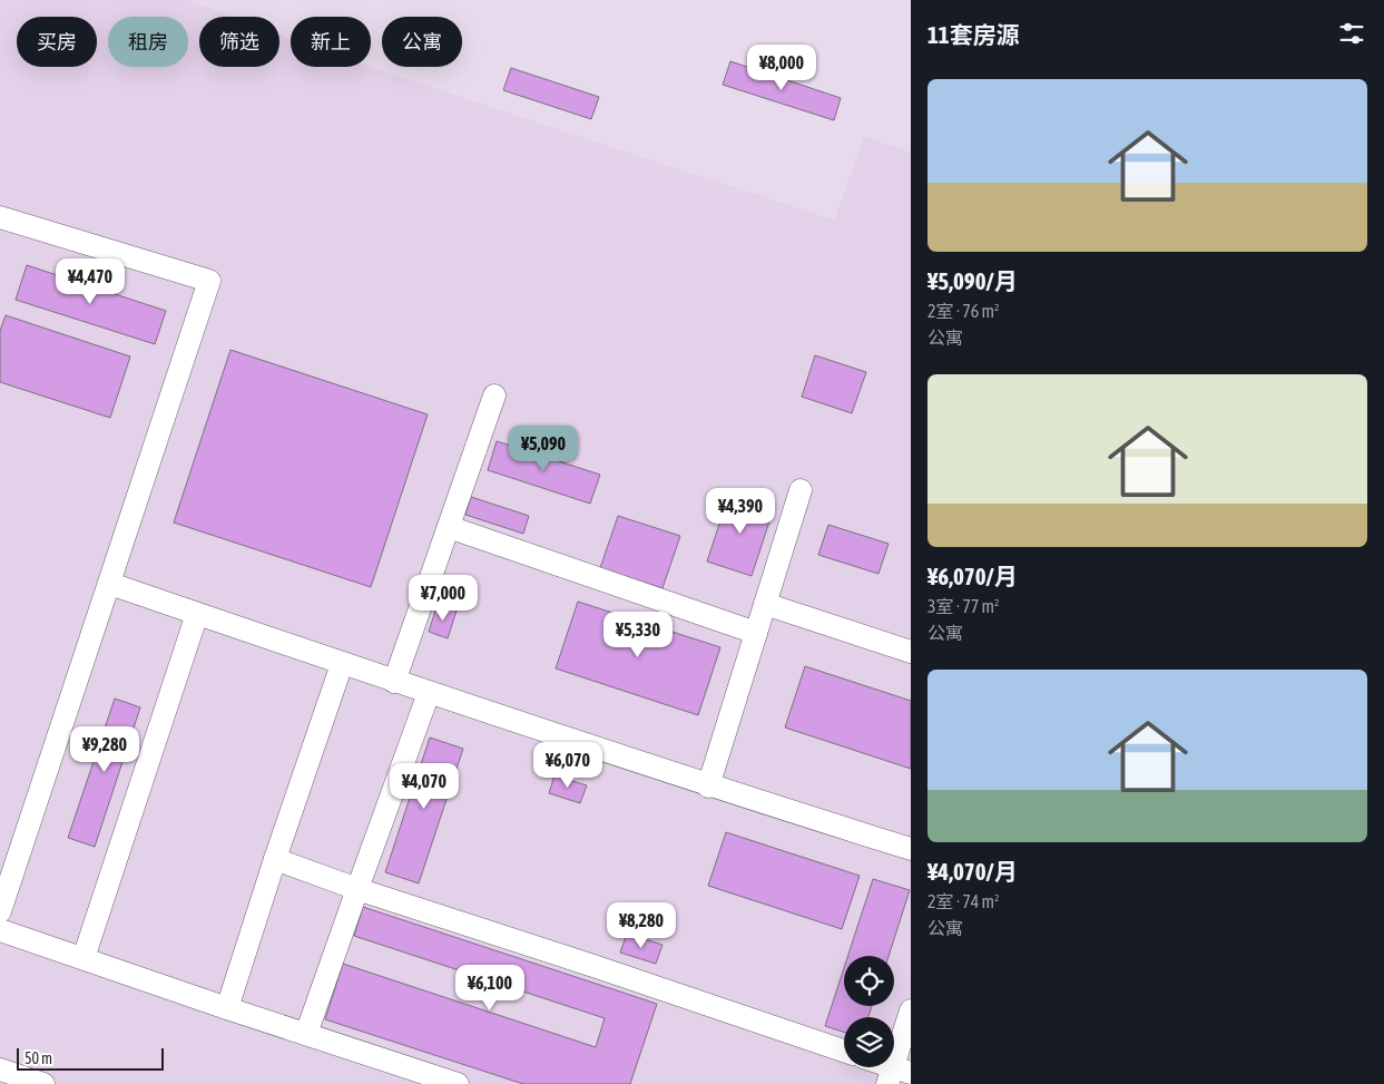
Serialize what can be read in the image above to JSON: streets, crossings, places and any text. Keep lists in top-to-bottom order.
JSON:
{
  "scale_bar": "50 m",
  "page": {
    "heading": "11套房源",
    "chip": [
      "买房",
      "租房",
      "筛选",
      "新上",
      "公寓"
    ],
    "price": [
      "¥8,000",
      "¥4,470",
      "¥5,090",
      "¥4,390",
      "¥7,000",
      "¥5,330",
      "¥9,280",
      "¥6,070",
      "¥4,070",
      "¥8,280",
      "¥6,100"
    ],
    "list": [
      {
        "name": "¥5,090/月",
        "note": "2室 · 76 m² · 公寓"
      },
      {
        "name": "¥6,070/月",
        "note": "3室 · 77 m² · 公寓"
      },
      {
        "name": "¥4,070/月",
        "note": "2室 · 74 m² · 公寓"
      }
    ],
    "scale": "50 m"
  }
}
